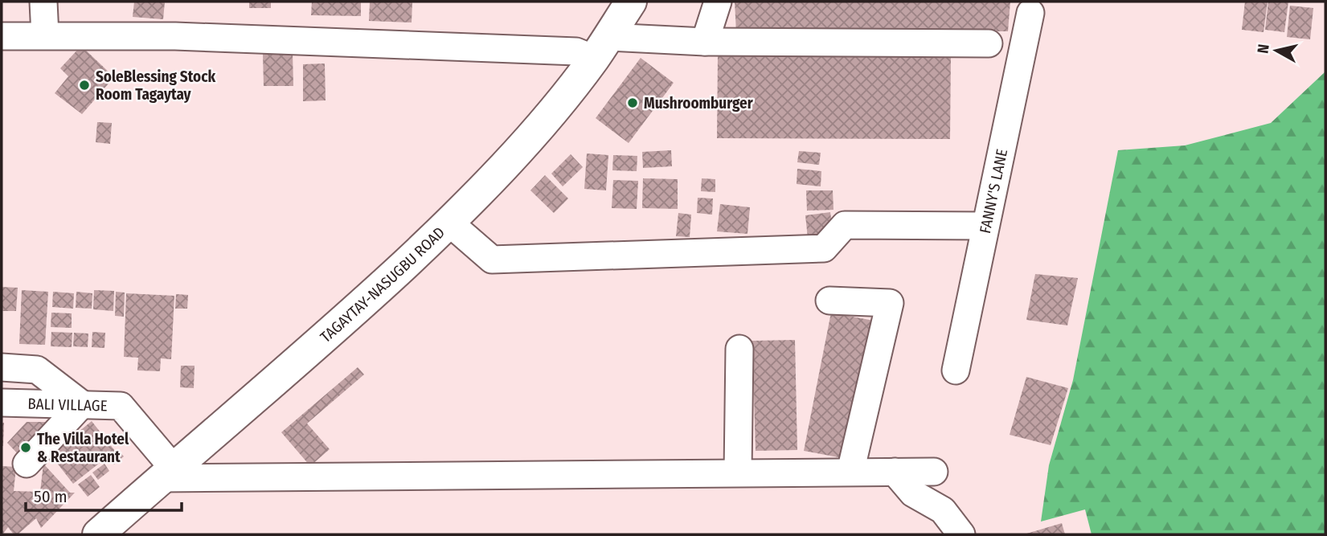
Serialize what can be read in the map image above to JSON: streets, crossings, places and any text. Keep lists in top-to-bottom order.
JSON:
{
  "streets": {
    "main road": ["TAGAYTAY-NASUGBU ROAD"],
    "street": ["FANNY'S LANE", "BALI VILLAGE"]
  },
  "crossings": [
    ["TAGAYTAY-NASUGBU ROAD", "BALI VILLAGE"]
  ],
  "places": ["SoleBlessing Stock Room Tagaytay", "Mushroomburger", "The Villa Hotel & Restaurant"],
  "scale_bar": "50 m",
  "north": "left"
}
